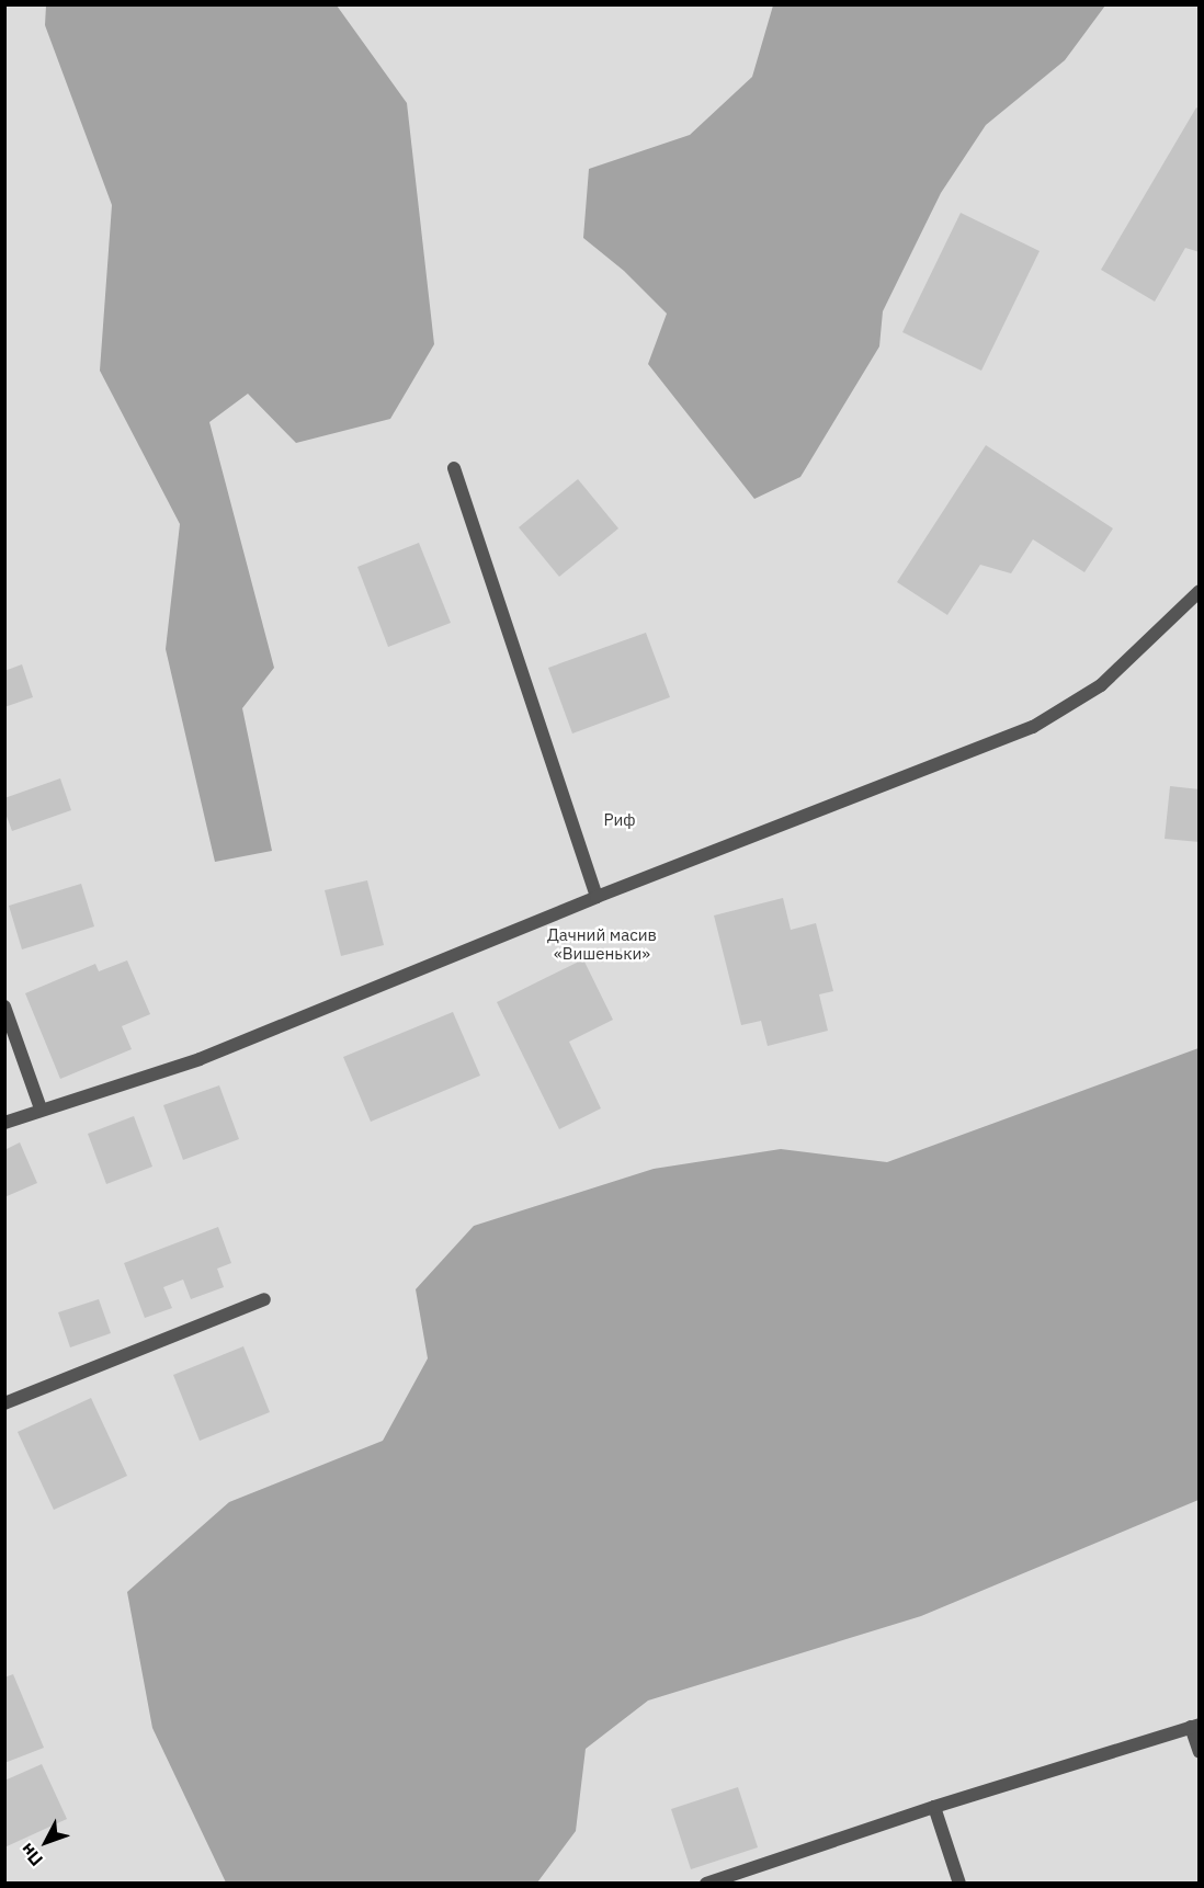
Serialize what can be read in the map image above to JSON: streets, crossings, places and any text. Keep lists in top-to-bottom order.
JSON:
{
  "parks": ["Риф", "Дачний масив «Вишеньки»"],
  "north": "bottom left"
}
